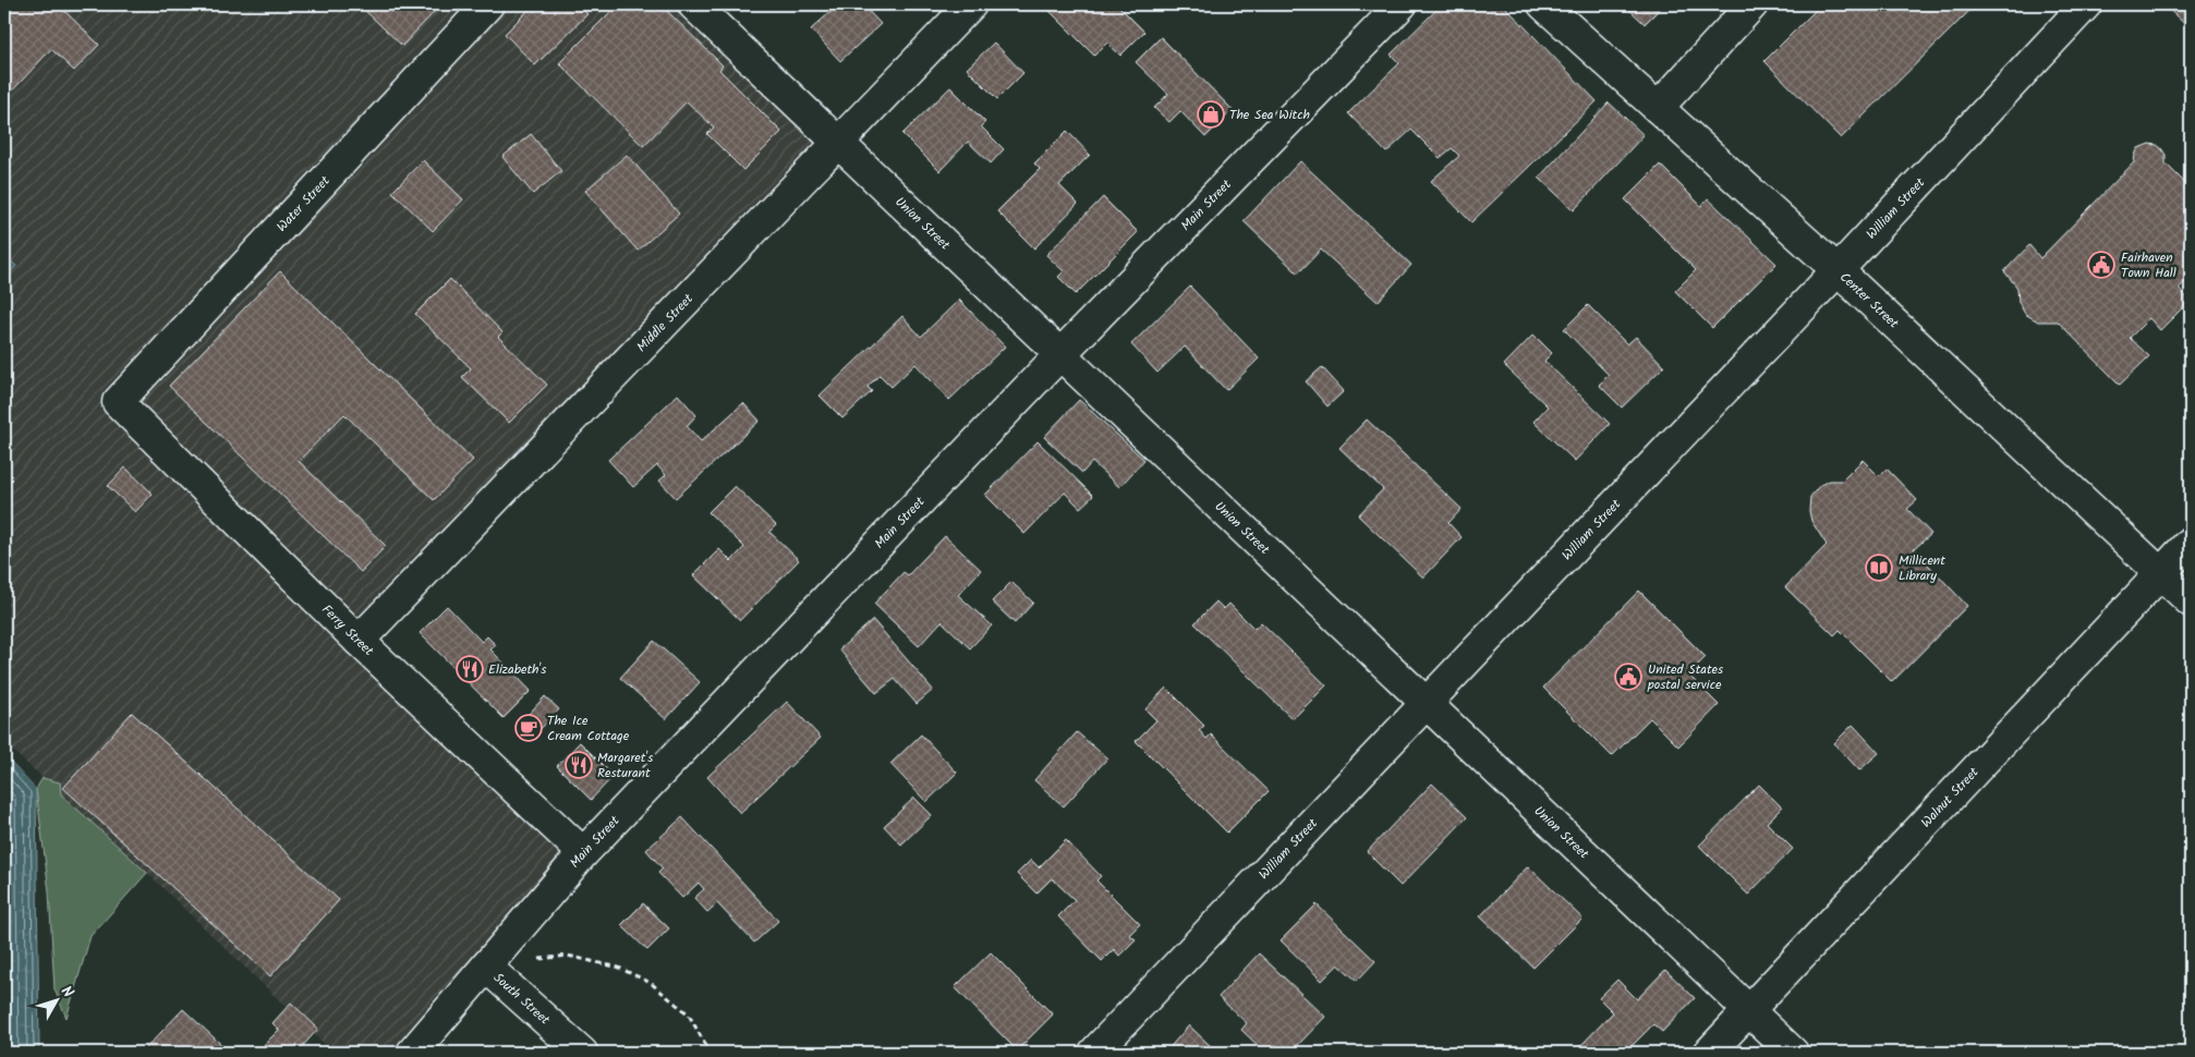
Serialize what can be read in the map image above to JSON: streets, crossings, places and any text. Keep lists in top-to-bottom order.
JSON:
{
  "streets": {
    "street": [
      "Water Street",
      "Main Street",
      "William Street",
      "Union Street",
      "Center Street",
      "Middle Street",
      "Ferry Street",
      "Walnut Street",
      "South Street"
    ]
  },
  "crossings": [
    ["Water Street", "Ferry Street"],
    ["Main Street", "Union Street"],
    ["Main Street", "Ferry Street"],
    ["Main Street", "South Street"],
    ["William Street", "Union Street"],
    ["William Street", "Center Street"],
    ["Union Street", "Middle Street"],
    ["Union Street", "Walnut Street"],
    ["Center Street", "Walnut Street"],
    ["Middle Street", "Ferry Street"]
  ],
  "places": {
    "shop": ["The Sea Witch"],
    "public building": ["Fairhaven Town Hall", "United States postal service"],
    "library": ["Millicent Library"],
    "restaurant": ["Elizabeth's", "Margaret's Resturant"],
    "cafe": ["The Ice Cream Cottage"]
  },
  "north": "top right"
}
